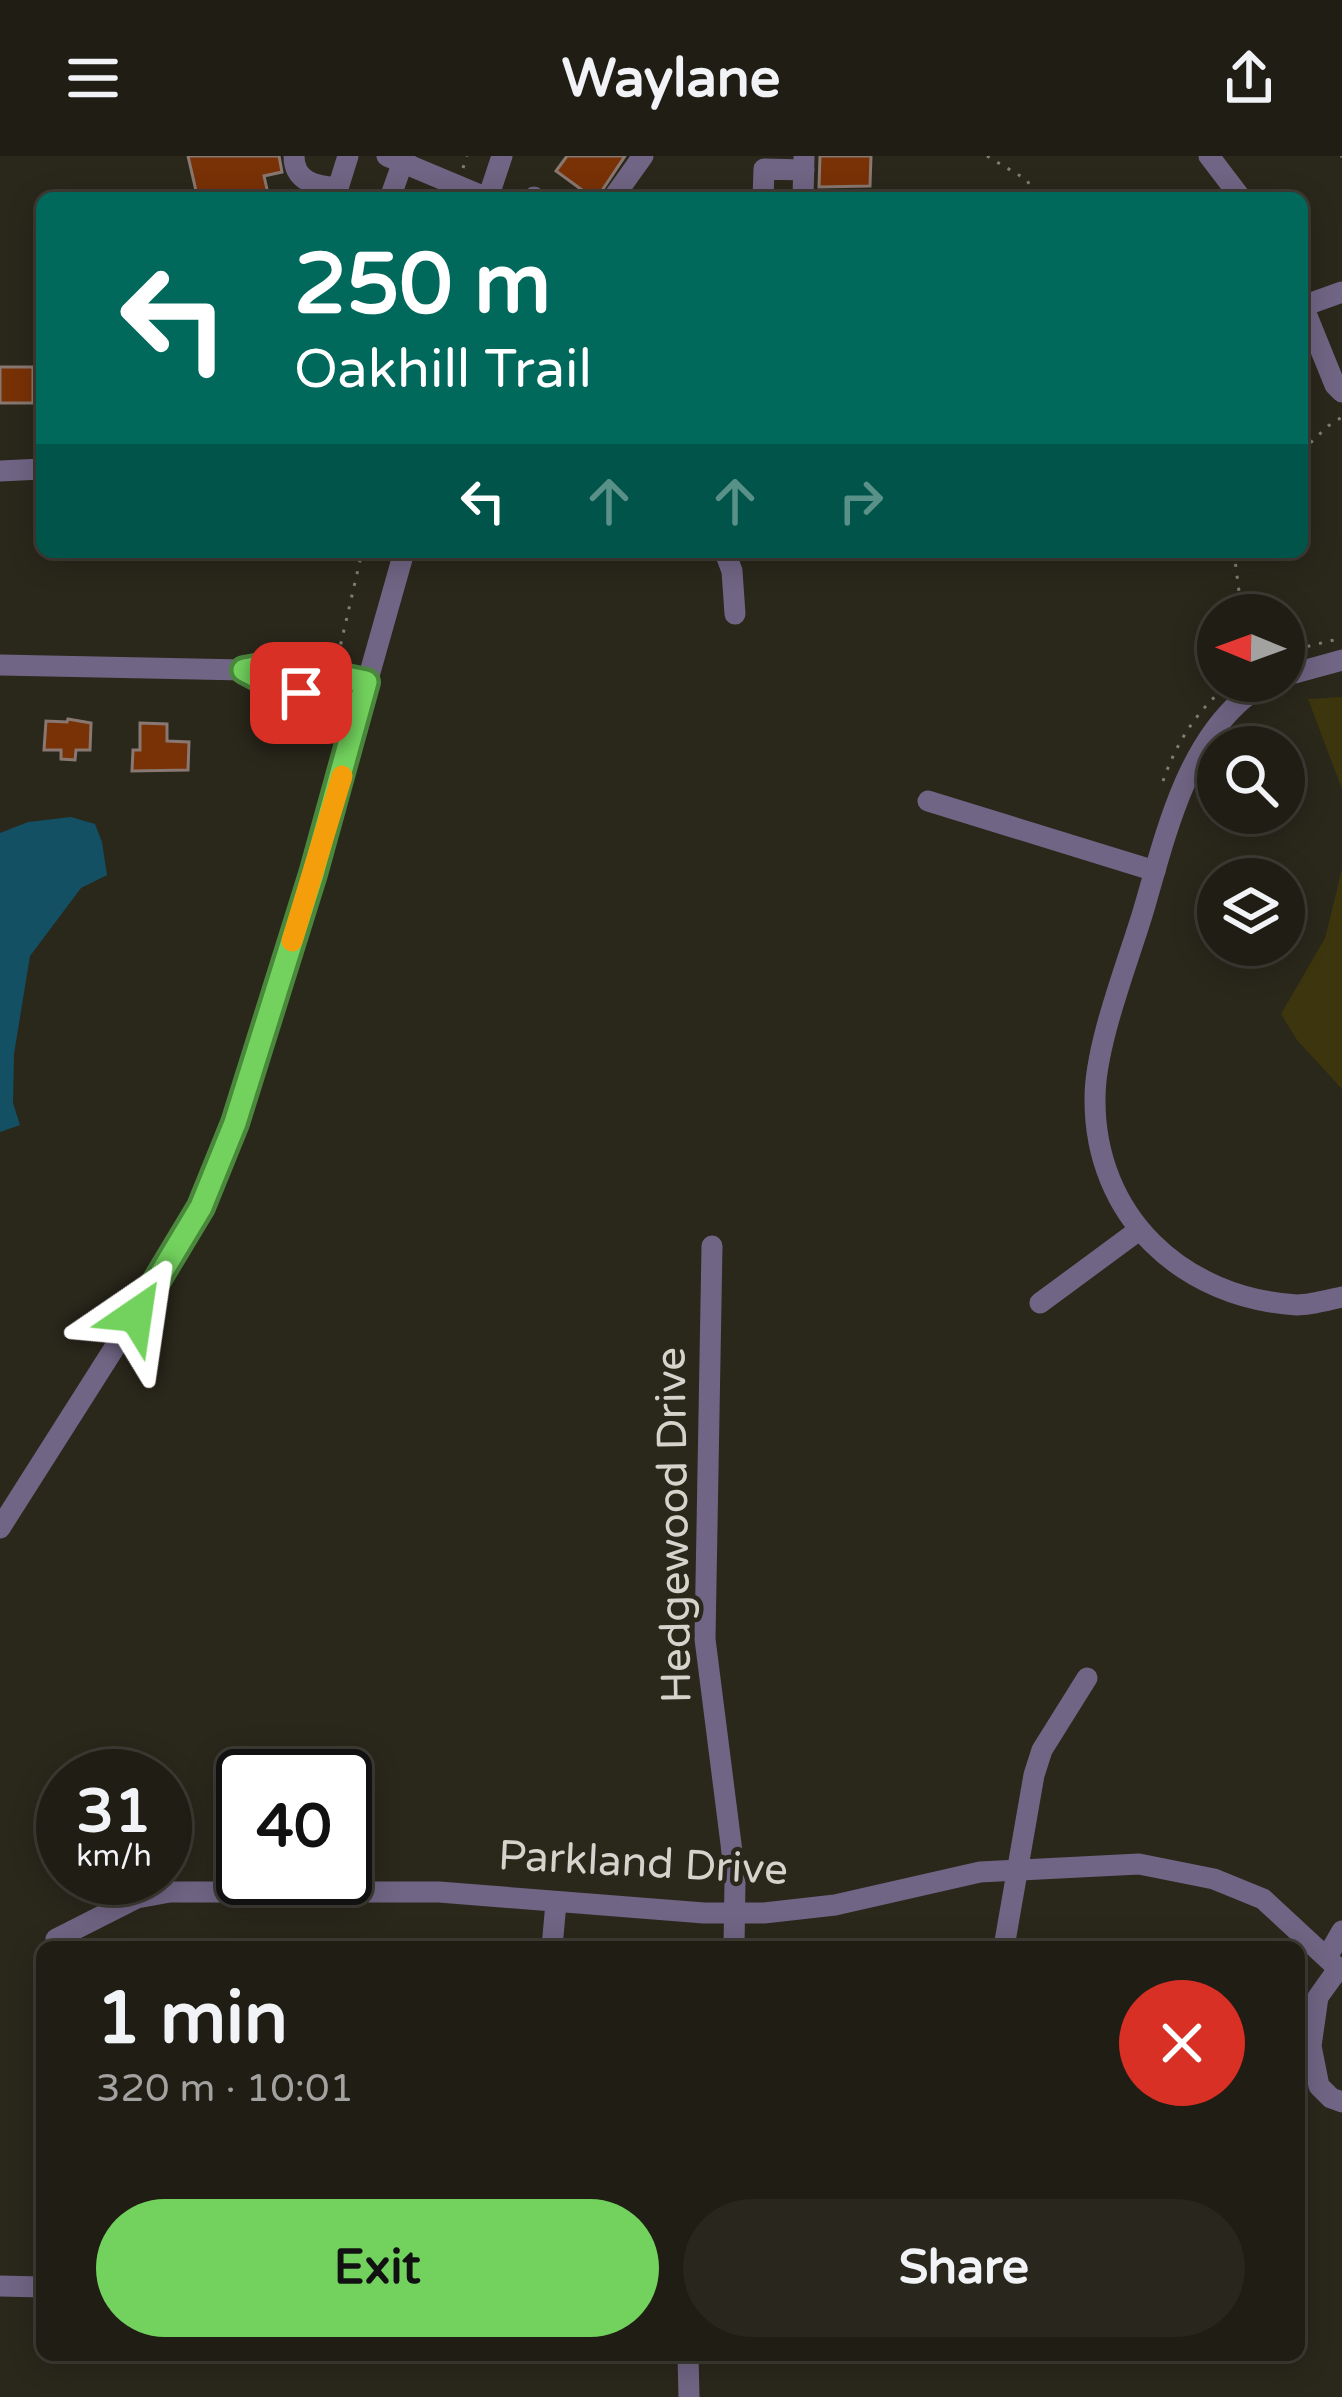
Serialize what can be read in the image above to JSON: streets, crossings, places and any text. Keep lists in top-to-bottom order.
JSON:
{
  "streets": {
    "street": ["Hedgewood Drive", "Parkland Drive"]
  },
  "crossings": [
    ["Hedgewood Drive", "Parkland Drive"]
  ],
  "north": "left",
  "page": {
    "header": "Waylane",
    "turn": ["250 m", "Oakhill Trail"],
    "speed": "31 km/h",
    "limit": "40",
    "heading": ["1 min", "320 m · 10:01"],
    "buttons": ["Exit", "Share"]
  }
}
